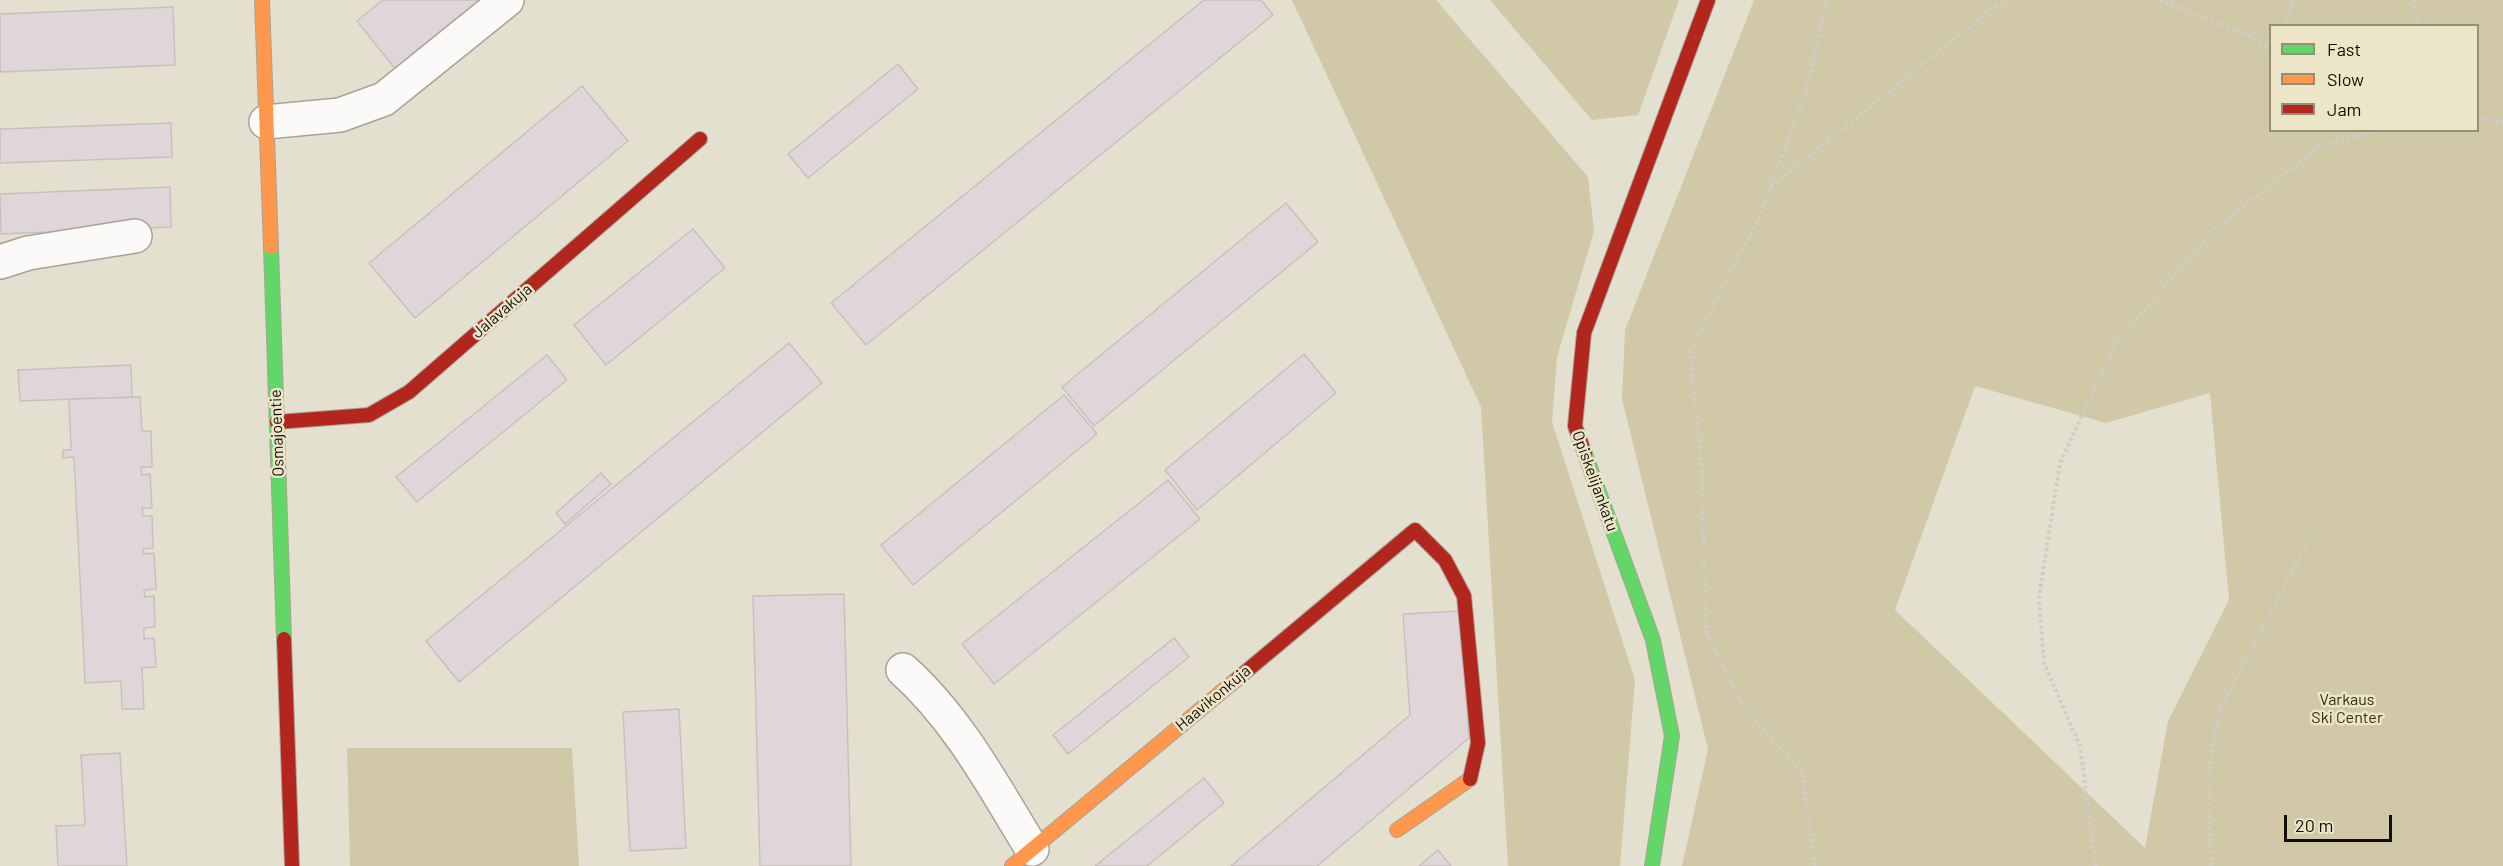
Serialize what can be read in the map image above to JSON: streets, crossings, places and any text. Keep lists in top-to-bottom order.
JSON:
{
  "streets": {
    "street": [
      "Jalavakuja",
      "Osmajoentie",
      "Opiskelijankatu",
      "Haavikonkuja"
    ]
  },
  "crossings": [
    ["Jalavakuja", "Osmajoentie"]
  ],
  "parks": ["Varkaus Ski Center"],
  "legend": ["Fast", "Slow", "Jam"],
  "scale_bar": "20 m"
}
